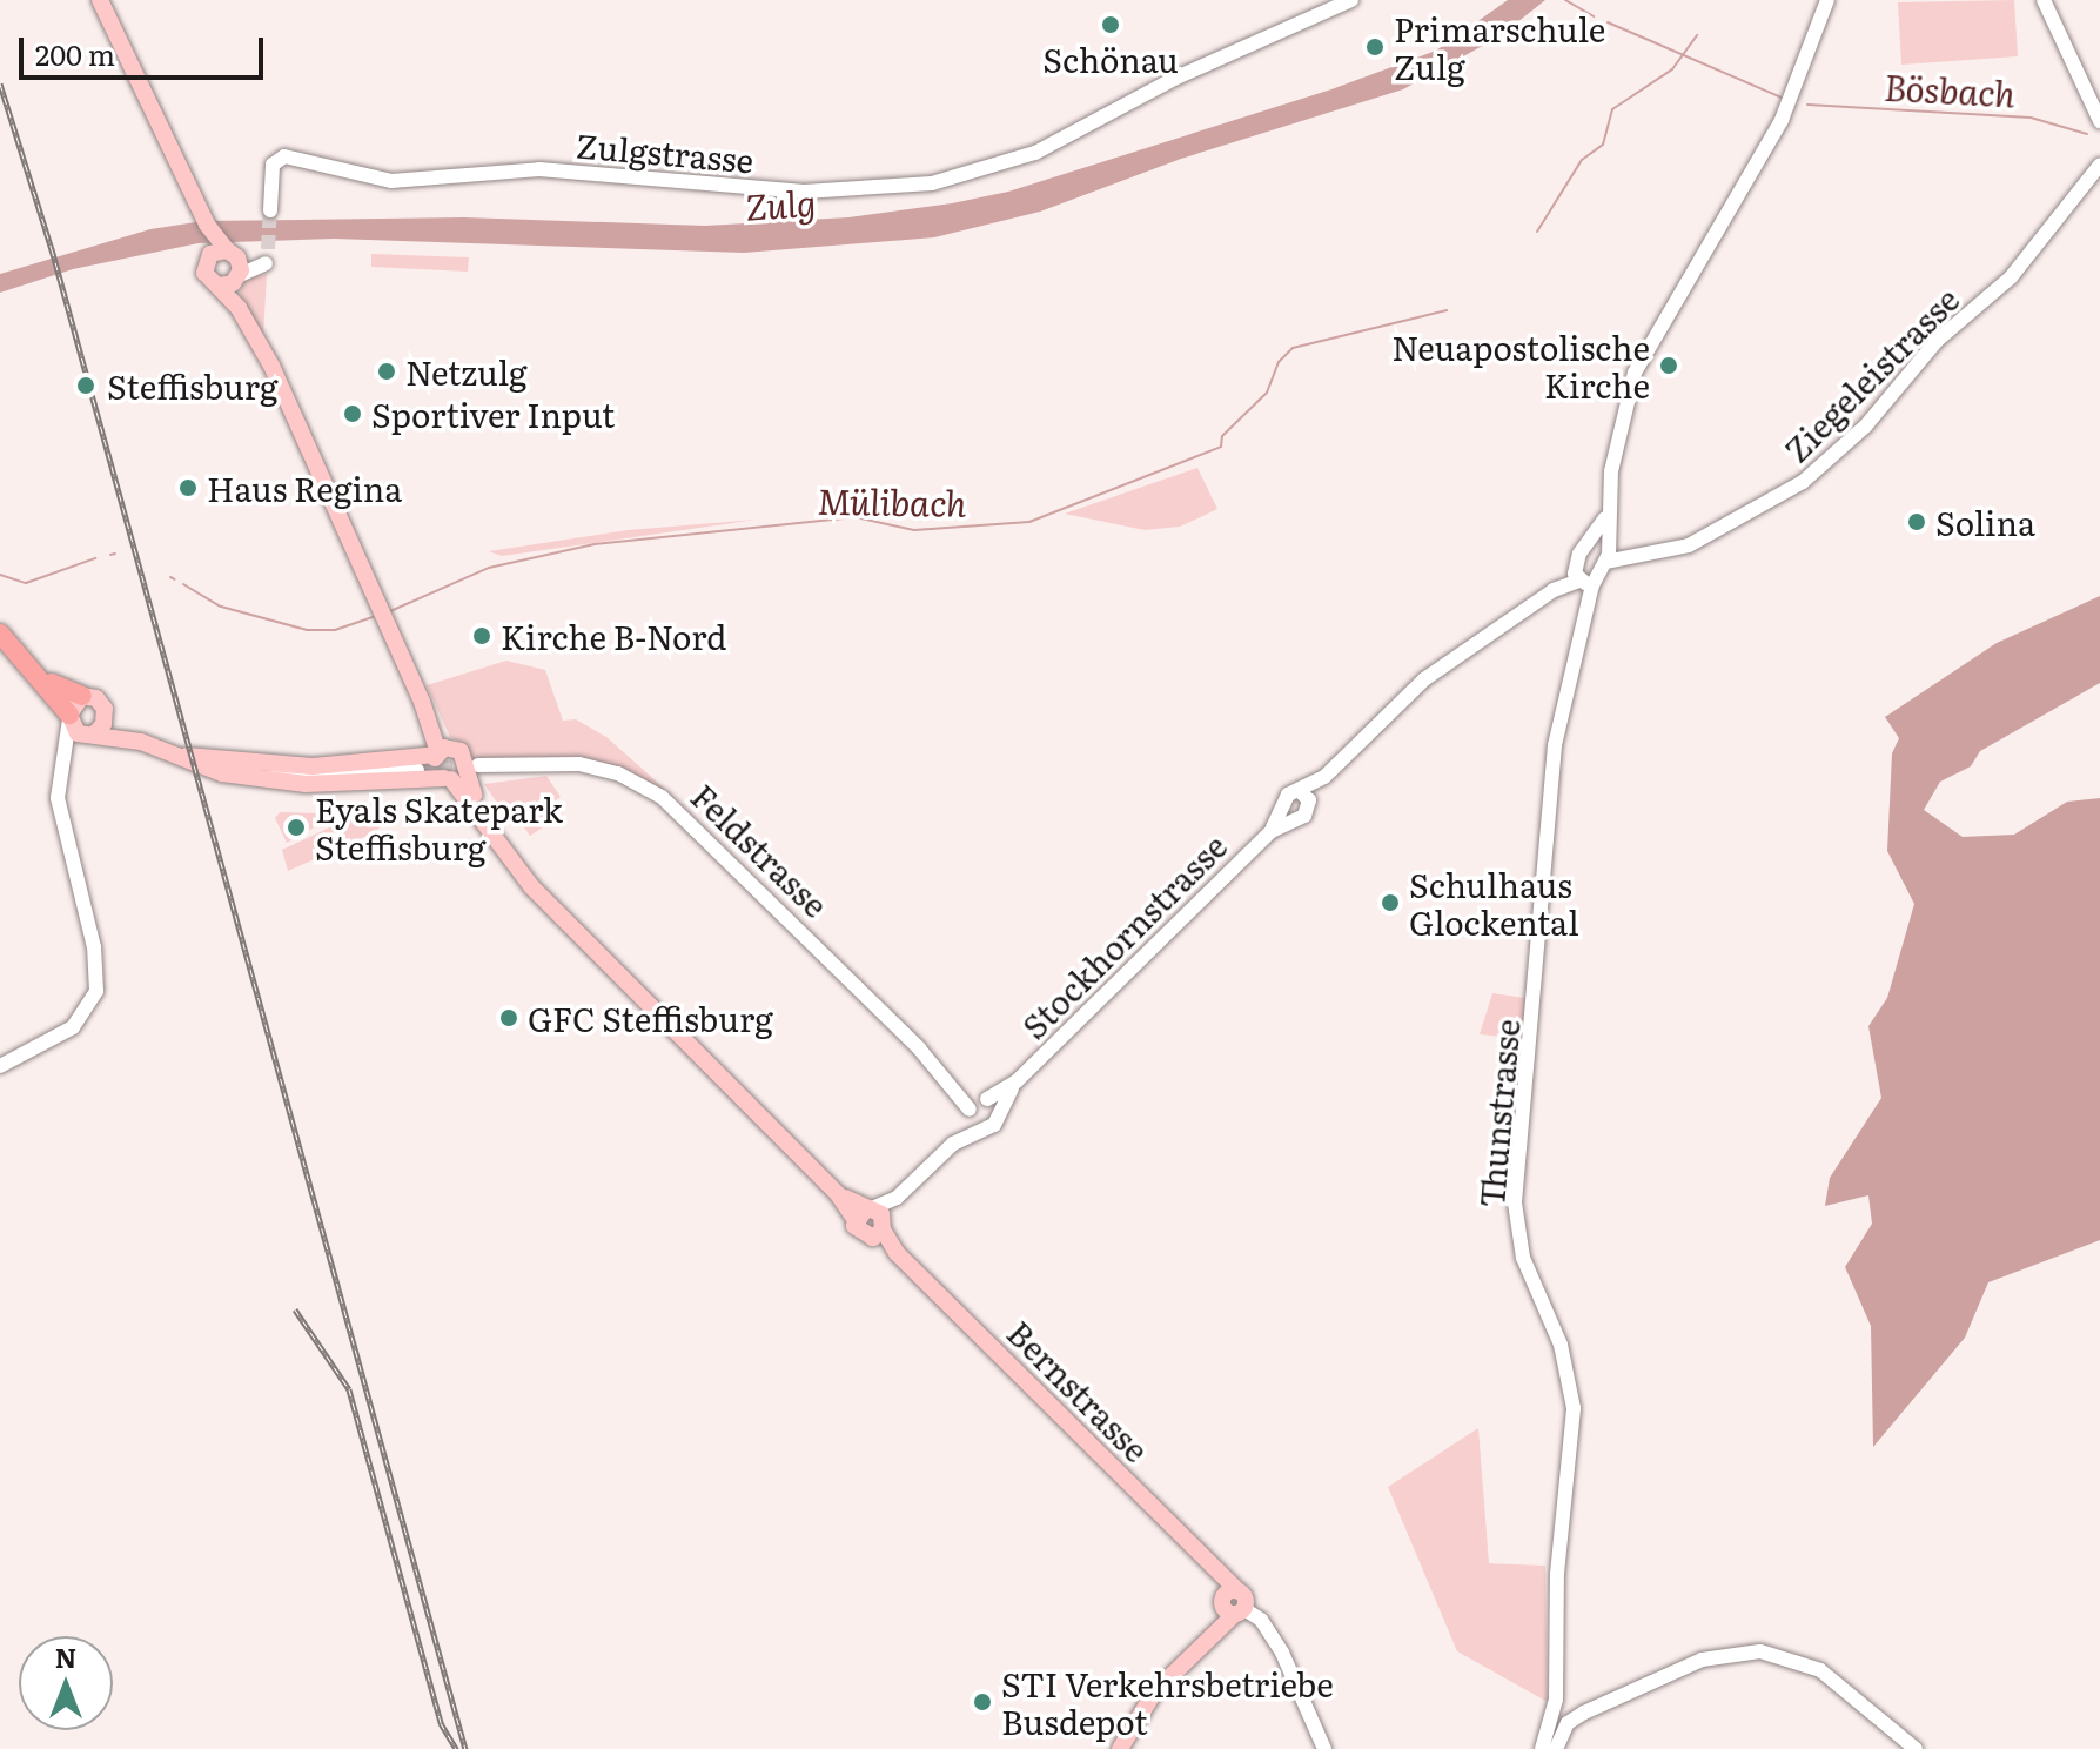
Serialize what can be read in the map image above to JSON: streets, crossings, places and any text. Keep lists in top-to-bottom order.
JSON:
{
  "streets": {
    "main road": [
      "Zulgstrasse",
      "Ziegeleistrasse",
      "Feldstrasse",
      "Stockhornstrasse",
      "Thunstrasse",
      "Bernstrasse"
    ]
  },
  "crossings": [
    ["Feldstrasse", "Stockhornstrasse"],
    ["Stockhornstrasse", "Bernstrasse"]
  ],
  "water": ["Bösbach", "Zulg", "Mülibach"],
  "places": [
    "Schönau",
    "Primarschule Zulg",
    "Neuapostolische Kirche",
    "Netzulg",
    "Steffisburg",
    "Sportiver Input",
    "Haus Regina",
    "Solina",
    "Kirche B-Nord",
    "Eyals Skatepark Steffisburg",
    "Schulhaus Glockental",
    "GFC Steffisburg",
    "STI Verkehrsbetriebe Busdepot"
  ],
  "scale_bar": "200 m",
  "north": "top"
}
